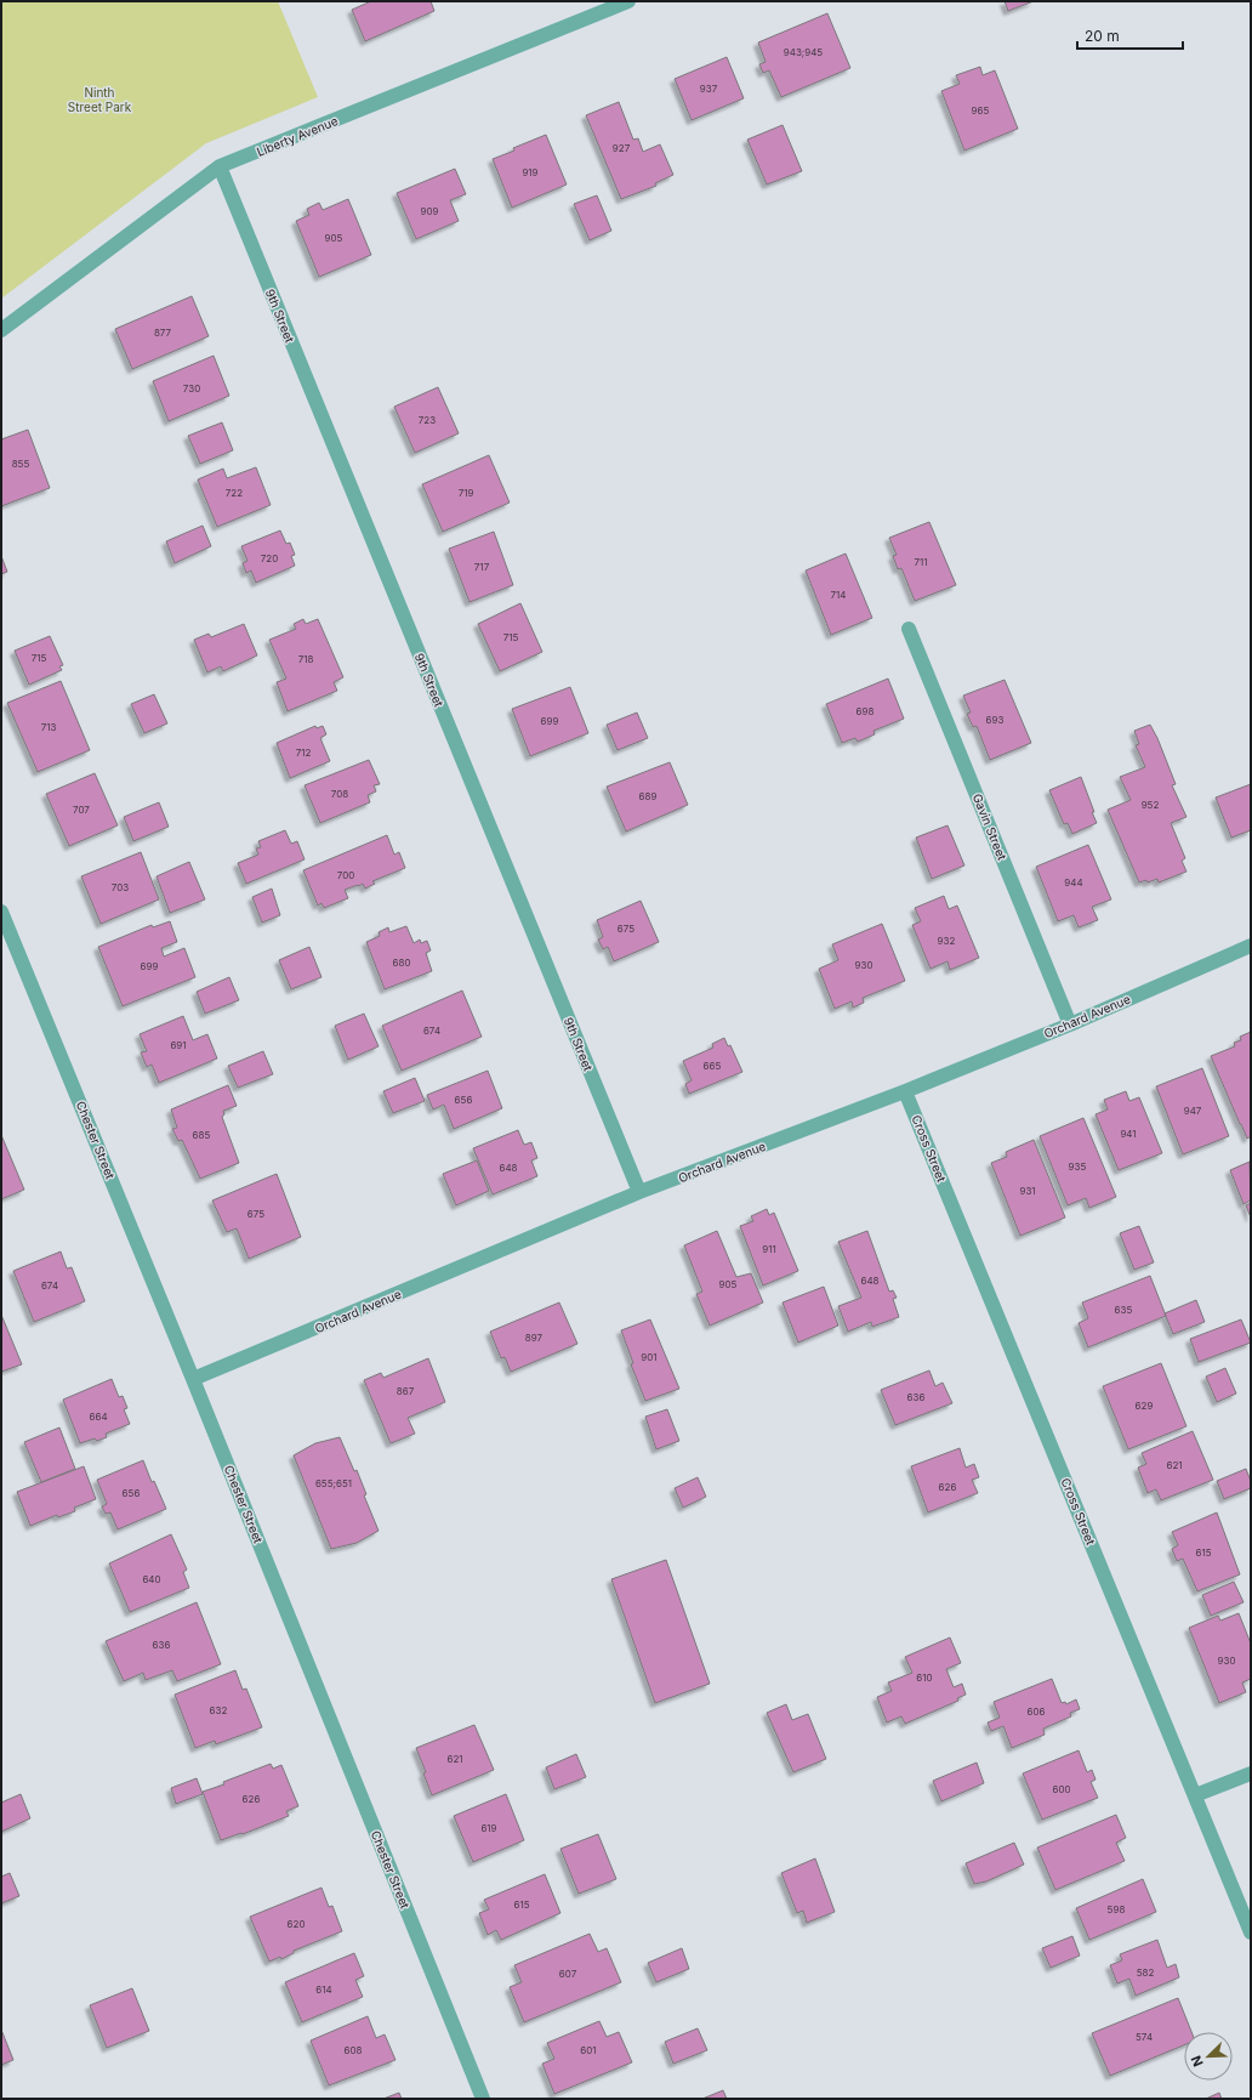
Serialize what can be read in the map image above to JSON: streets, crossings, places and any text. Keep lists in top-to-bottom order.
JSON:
{
  "streets": {
    "street": [
      "Liberty Avenue",
      "9th Street",
      "Gavin Street",
      "Orchard Avenue",
      "Chester Street",
      "Cross Street"
    ]
  },
  "crossings": [
    ["Liberty Avenue", "9th Street"],
    ["9th Street", "Orchard Avenue"],
    ["Gavin Street", "Orchard Avenue"],
    ["Orchard Avenue", "Chester Street"],
    ["Orchard Avenue", "Cross Street"]
  ],
  "parks": ["Ninth Street Park"],
  "house_numbers": [
    "943;945",
    "937",
    "965",
    "927",
    "919",
    "909",
    "905",
    "877",
    "730",
    "723",
    "855",
    "722",
    "719",
    "720",
    "711",
    "717",
    "714",
    "715",
    "715",
    "718",
    "698",
    "693",
    "699",
    "713",
    "712",
    "708",
    "689",
    "952",
    "707",
    "700",
    "944",
    "703",
    "675",
    "932",
    "680",
    "930",
    "699",
    "674",
    "691",
    "665",
    "656",
    "947",
    "941",
    "685",
    "935",
    "648",
    "931",
    "675",
    "911",
    "648",
    "905",
    "674",
    "635",
    "897",
    "901",
    "867",
    "636",
    "629",
    "664",
    "621",
    "655;651",
    "626",
    "656",
    "615",
    "640",
    "636",
    "930",
    "610",
    "632",
    "606",
    "621",
    "600",
    "626",
    "619",
    "615",
    "598",
    "620",
    "582",
    "607",
    "614",
    "574",
    "608",
    "601"
  ],
  "scale_bar": "20 m",
  "north": "bottom left"
}
